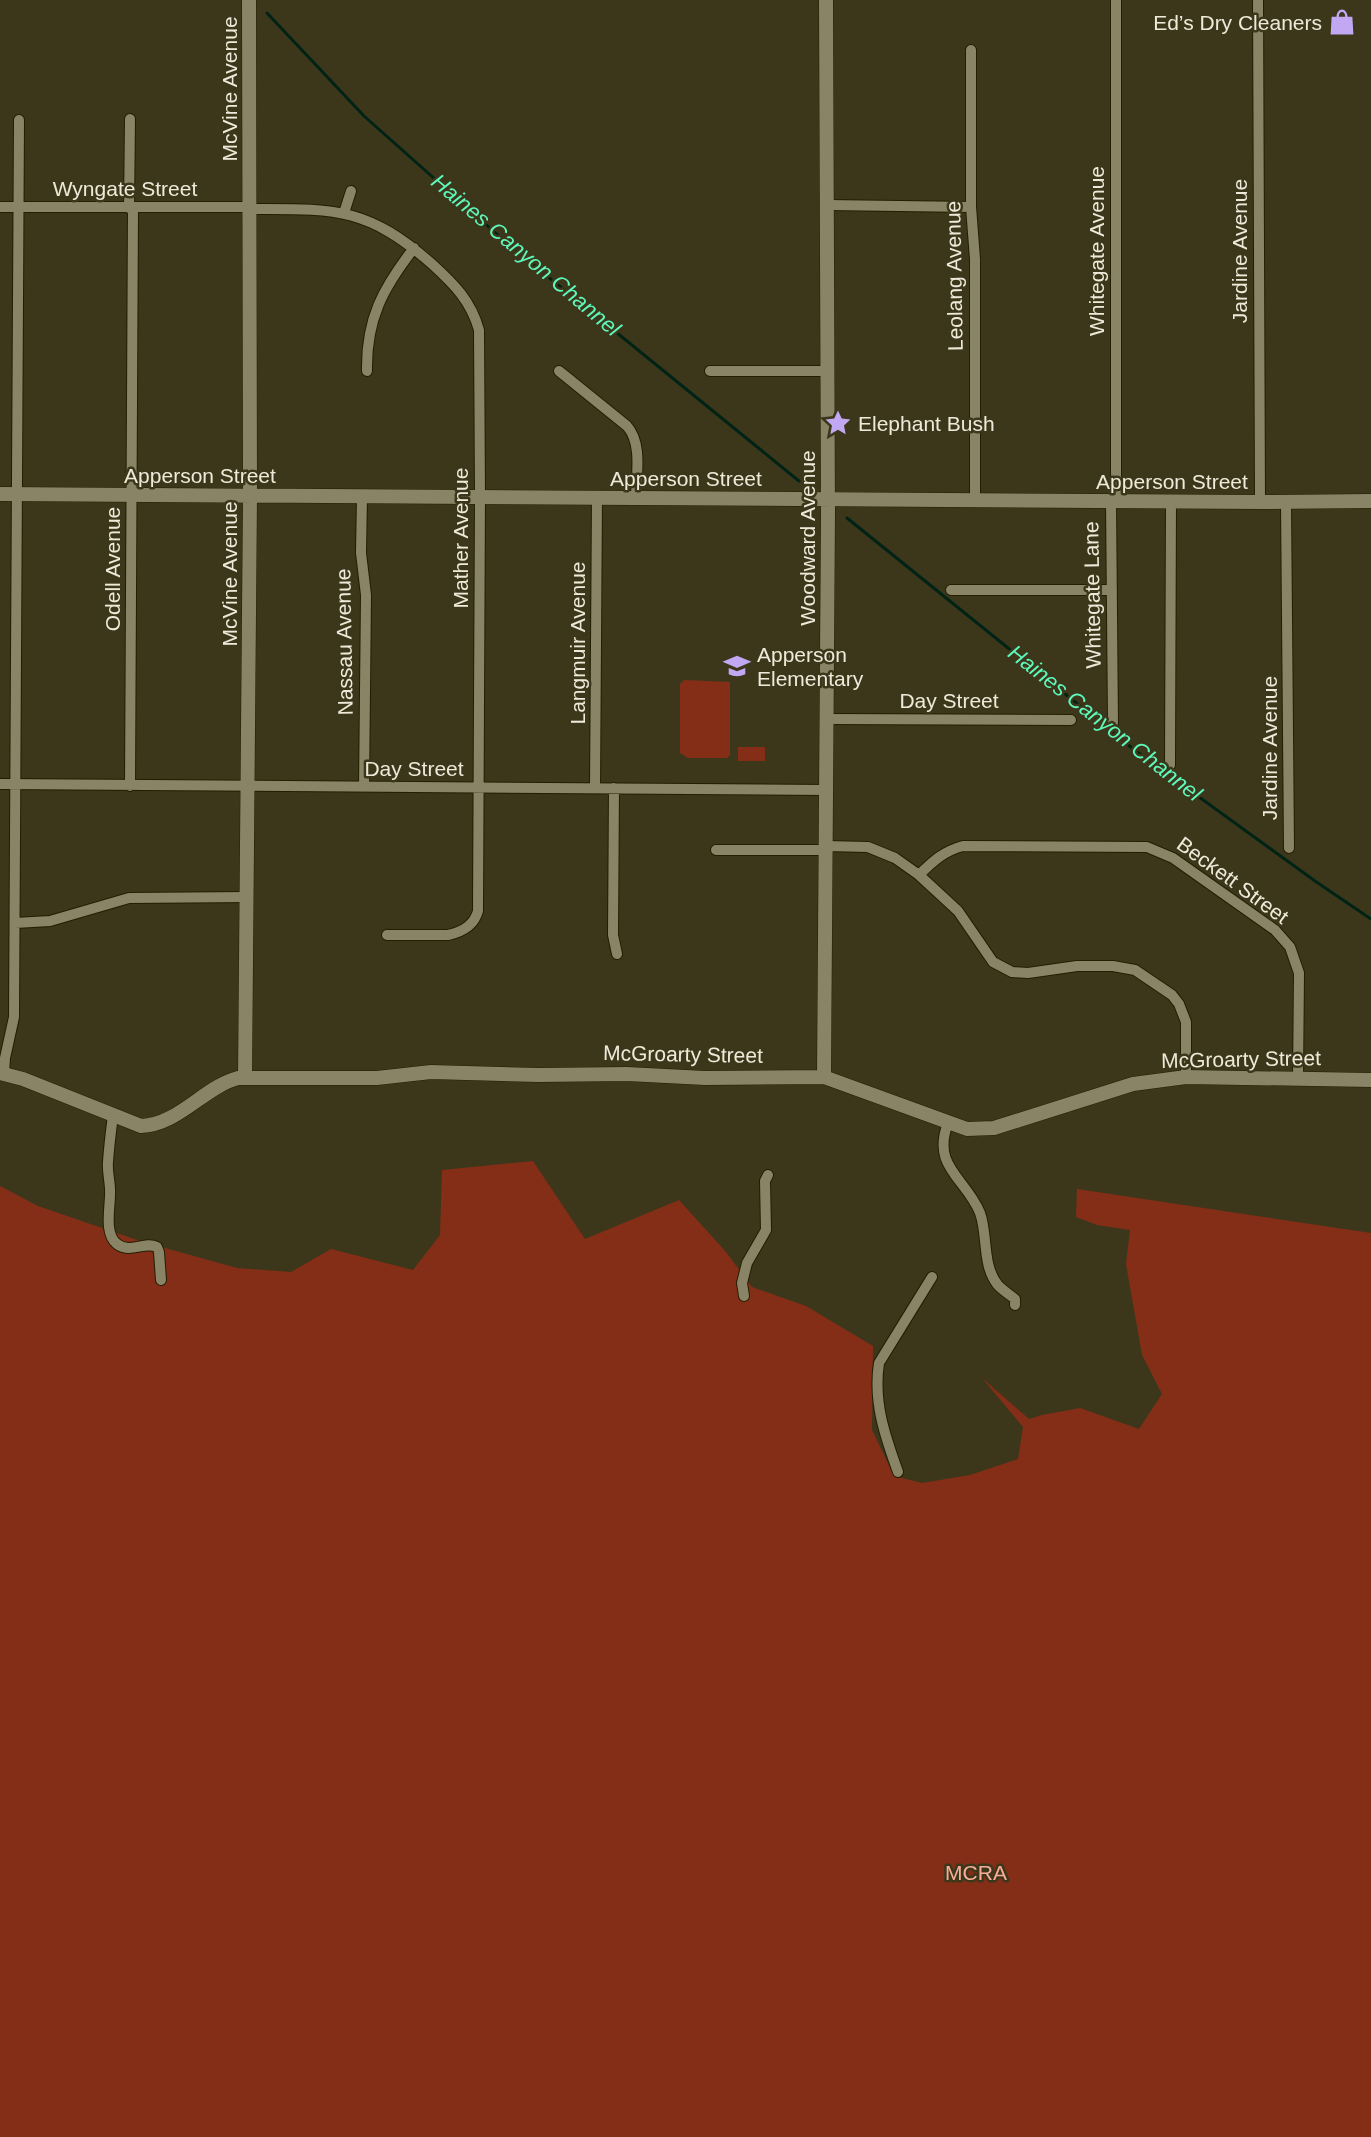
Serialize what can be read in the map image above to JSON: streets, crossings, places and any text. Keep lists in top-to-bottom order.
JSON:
{
  "streets": {
    "street": [
      "McVine Avenue",
      "Wyngate Street",
      "Whitegate Avenue",
      "Jardine Avenue",
      "Leolang Avenue",
      "Apperson Street",
      "Mather Avenue",
      "Woodward Avenue",
      "Odell Avenue",
      "Whitegate Lane",
      "Nassau Avenue",
      "Langmuir Avenue",
      "Day Street",
      "Beckett Street",
      "McGroarty Street"
    ]
  },
  "crossings": [
    ["McVine Avenue", "Wyngate Street"],
    ["McVine Avenue", "Apperson Street"],
    ["McVine Avenue", "Mather Avenue"],
    ["McVine Avenue", "Day Street"],
    ["McVine Avenue", "McGroarty Street"],
    ["Wyngate Street", "Mather Avenue"],
    ["Wyngate Street", "Odell Avenue"],
    ["Whitegate Avenue", "Apperson Street"],
    ["Whitegate Avenue", "Whitegate Lane"],
    ["Jardine Avenue", "Apperson Street"],
    ["Leolang Avenue", "Apperson Street"],
    ["Apperson Street", "Mather Avenue"],
    ["Apperson Street", "Woodward Avenue"],
    ["Apperson Street", "Odell Avenue"],
    ["Apperson Street", "Whitegate Lane"],
    ["Apperson Street", "Nassau Avenue"],
    ["Apperson Street", "Langmuir Avenue"],
    ["Mather Avenue", "Day Street"],
    ["Woodward Avenue", "Day Street"],
    ["Woodward Avenue", "McGroarty Street"],
    ["Odell Avenue", "Day Street"],
    ["Nassau Avenue", "Day Street"],
    ["Langmuir Avenue", "Day Street"],
    ["Beckett Street", "McGroarty Street"]
  ],
  "water": ["Haines Canyon Channel"],
  "parks": ["MCRA"],
  "places": {
    "shop": ["Ed’s Dry Cleaners"],
    "place": ["Elephant Bush"],
    "school or university": ["Apperson Elementary"]
  }
}
